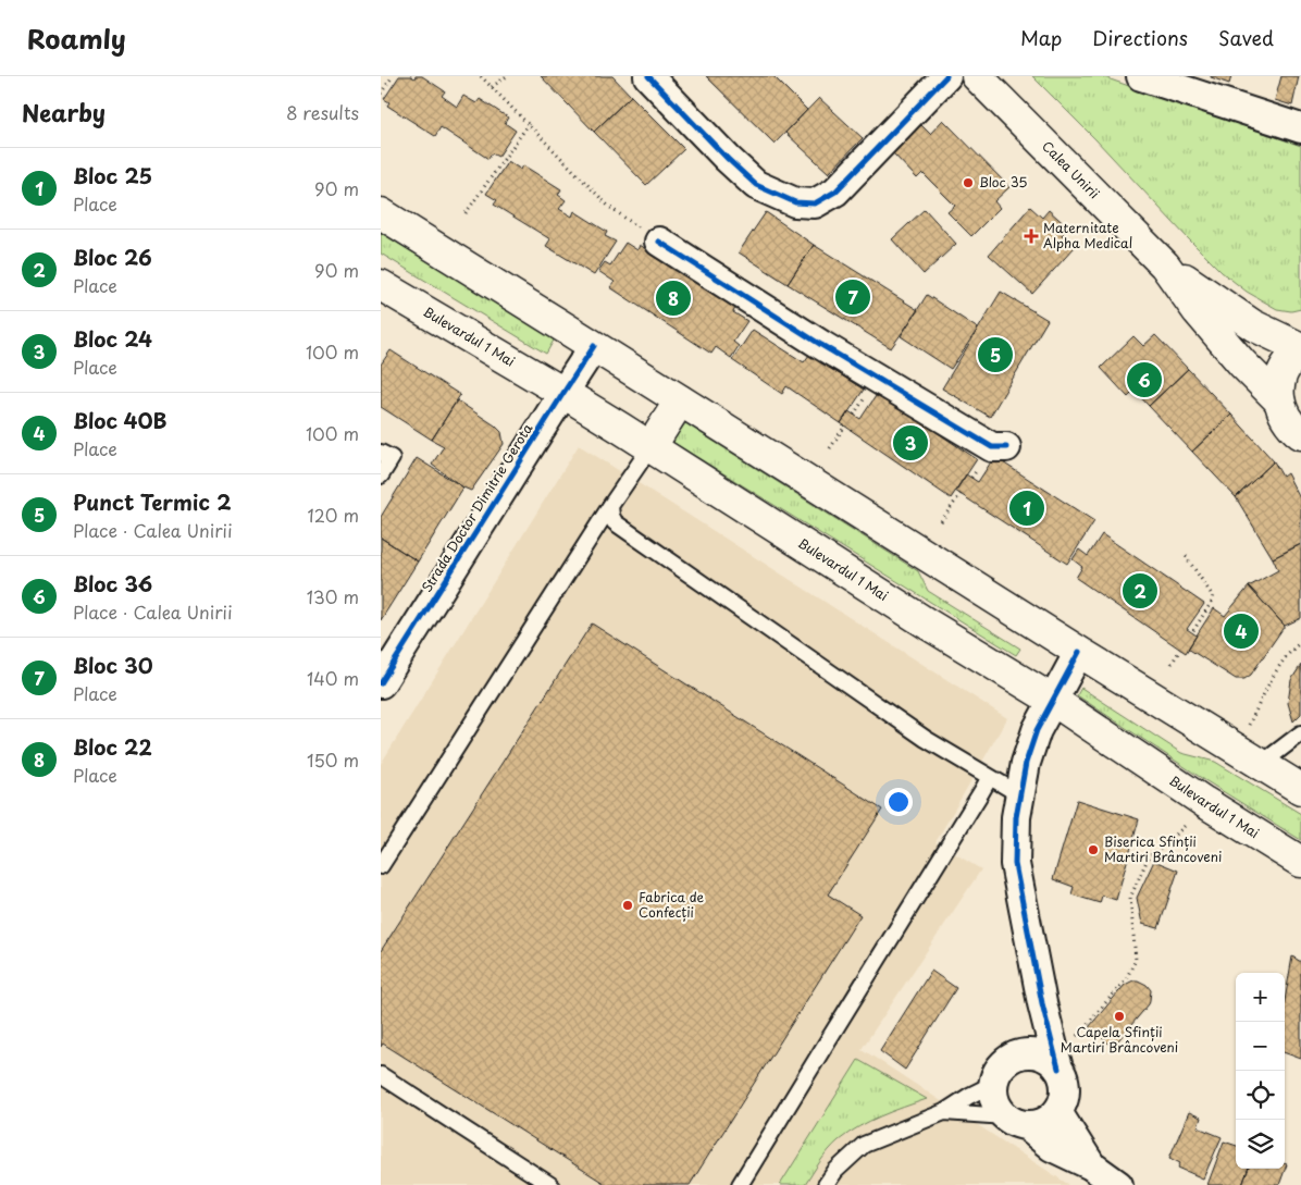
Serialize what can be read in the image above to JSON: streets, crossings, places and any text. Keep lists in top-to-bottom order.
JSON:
{
  "streets": {
    "main road": ["Calea Unirii", "Bulevardul 1 Mai"],
    "street": ["Strada Doctor Dimitrie Gerota"]
  },
  "crossings": [
    ["Bulevardul 1 Mai", "Strada Doctor Dimitrie Gerota"]
  ],
  "places": {
    "other": [
      "Bloc 35",
      "Biserica Sfinții Martiri Brâncoveni",
      "Fabrica de Confecții",
      "Capela Sfinții Martiri Brâncoveni"
    ],
    "health": ["Maternitate Alpha Medical"]
  },
  "page": {
    "header": "Roamly",
    "nav": ["Map", "Directions", "Saved"],
    "heading": ["Nearby", "8 results"],
    "list": [
      {
        "mark": "1",
        "name": "Bloc 25",
        "note": "Place",
        "value": "90 m"
      },
      {
        "mark": "2",
        "name": "Bloc 26",
        "note": "Place",
        "value": "90 m"
      },
      {
        "mark": "3",
        "name": "Bloc 24",
        "note": "Place",
        "value": "100 m"
      },
      {
        "mark": "4",
        "name": "Bloc 40B",
        "note": "Place",
        "value": "100 m"
      },
      {
        "mark": "5",
        "name": "Punct Termic 2",
        "note": "Place · Calea Unirii",
        "value": "120 m"
      },
      {
        "mark": "6",
        "name": "Bloc 36",
        "note": "Place · Calea Unirii",
        "value": "130 m"
      },
      {
        "mark": "7",
        "name": "Bloc 30",
        "note": "Place",
        "value": "140 m"
      },
      {
        "mark": "8",
        "name": "Bloc 22",
        "note": "Place",
        "value": "150 m"
      }
    ],
    "pins": [
      "7",
      "8",
      "5",
      "6",
      "3",
      "1",
      "2",
      "4"
    ],
    "map_buttons": ["+", "−"]
  }
}
